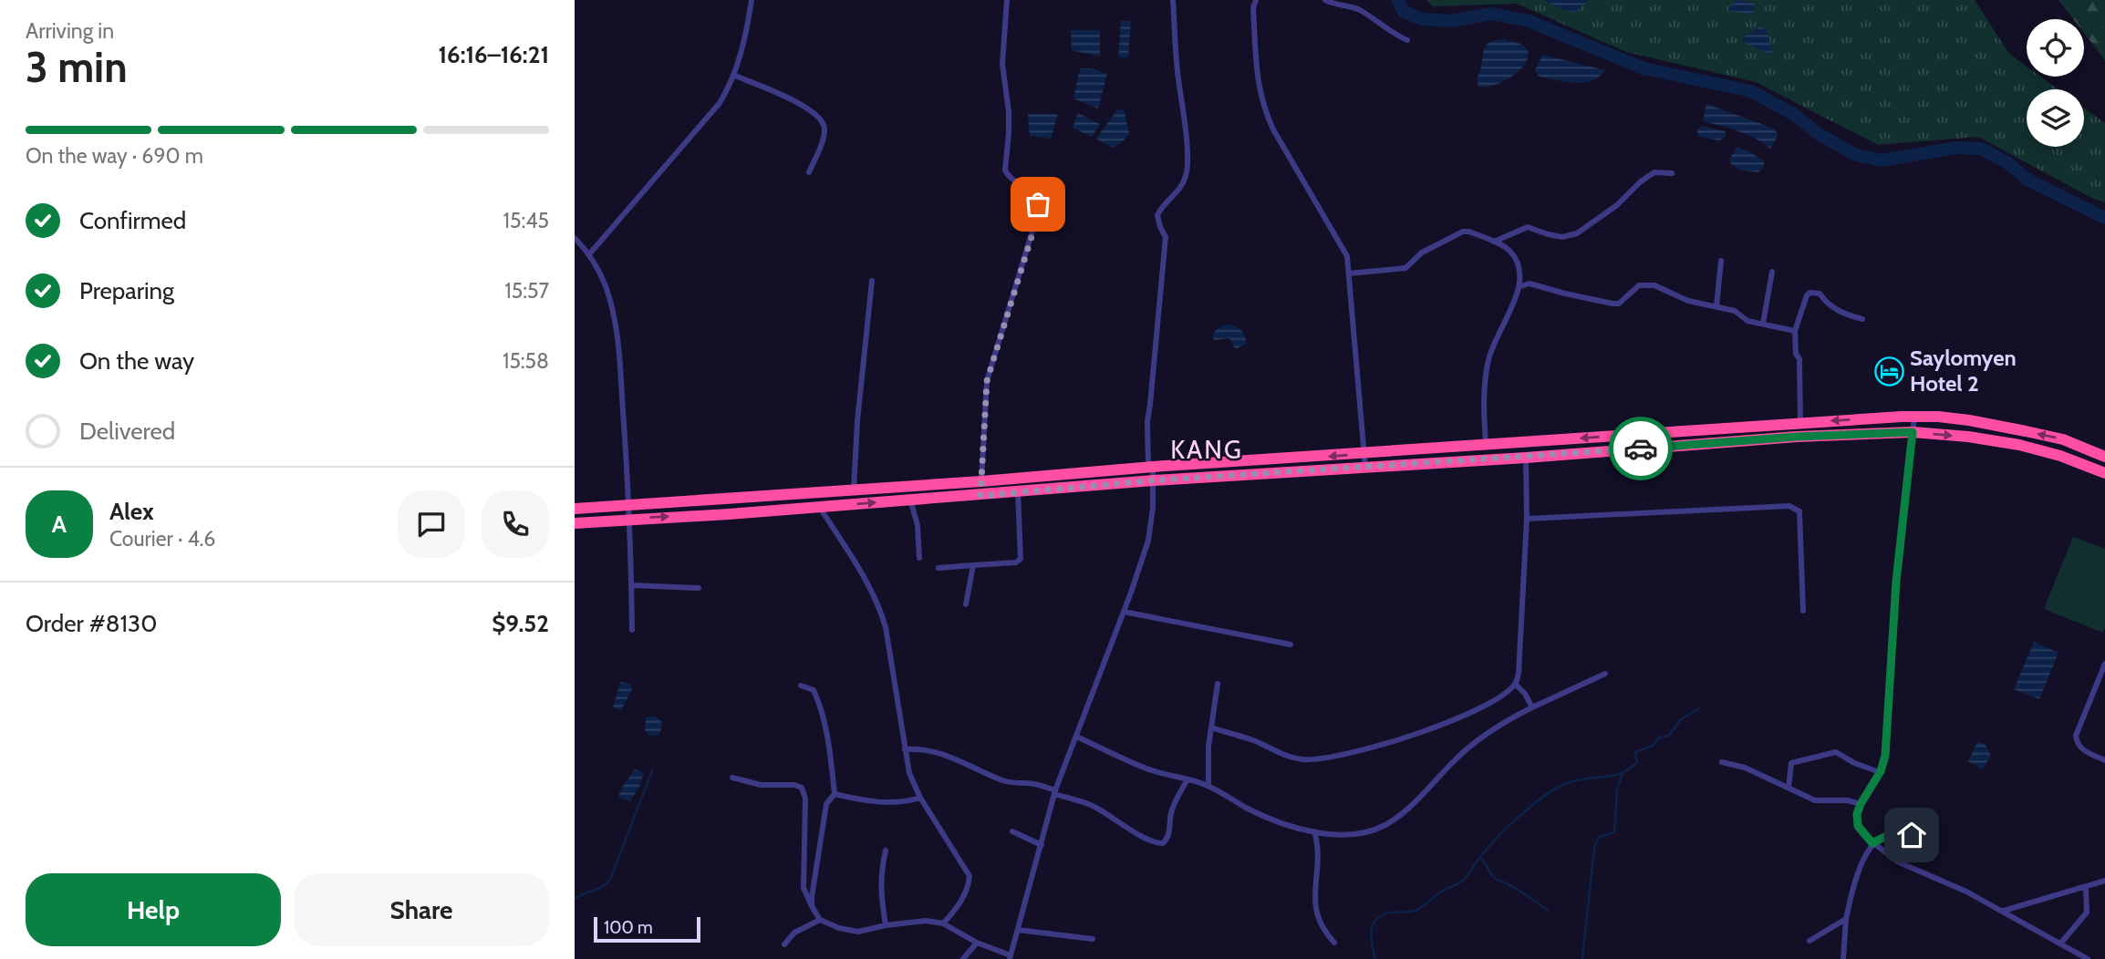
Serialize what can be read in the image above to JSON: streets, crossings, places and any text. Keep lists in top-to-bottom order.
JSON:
{
  "districts": ["KANG"],
  "places": {
    "hotel": ["Saylomyen Hotel 2"]
  },
  "scale_bar": "100 m",
  "page": {
    "heading": ["3 min", "Arriving in", "16:16–16:21"],
    "panel": [
      "Alex",
      "Courier · 4.6",
      "Order #8130",
      "$9.52"
    ],
    "bar": "On the way · 690 m",
    "list": [
      ["Confirmed", "15:45"],
      ["Preparing", "15:57"],
      ["On the way", "15:58"],
      "Delivered"
    ],
    "round": "A",
    "buttons": ["Help", "Share"],
    "scale": "100 m"
  }
}
